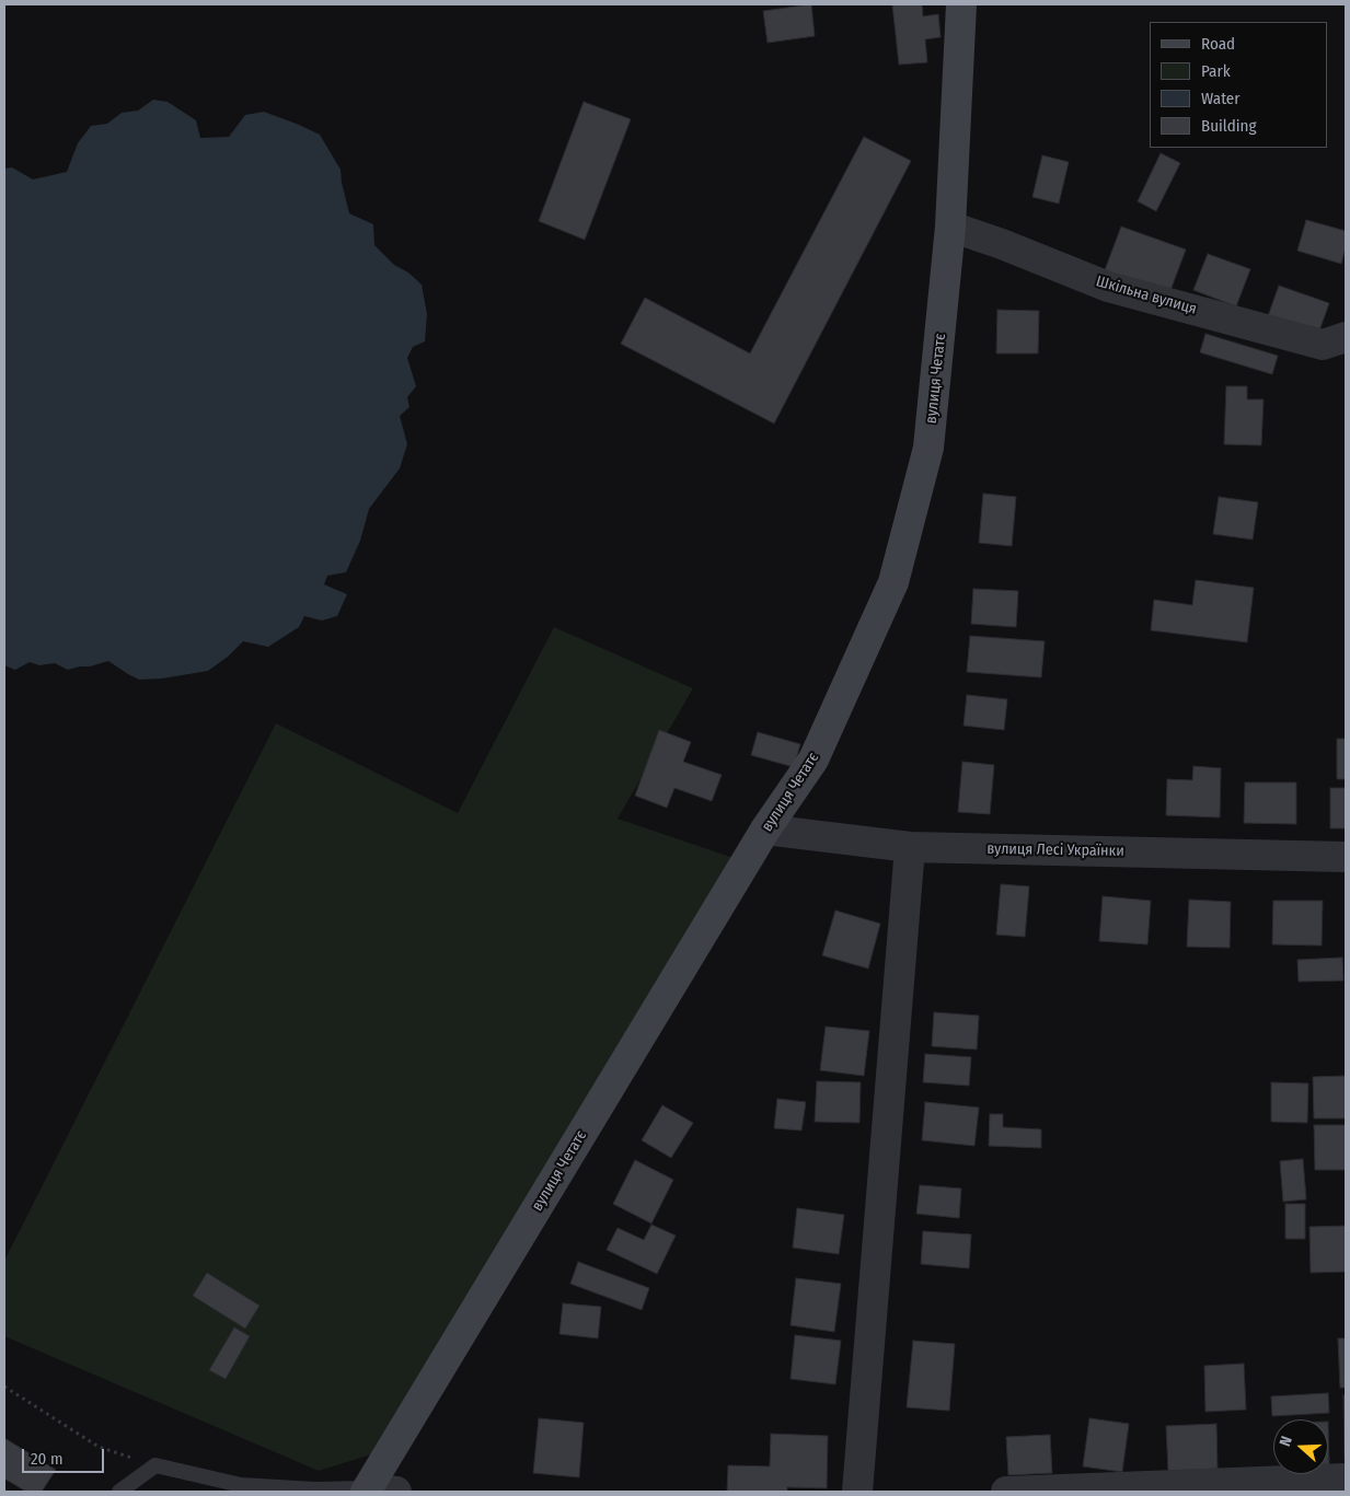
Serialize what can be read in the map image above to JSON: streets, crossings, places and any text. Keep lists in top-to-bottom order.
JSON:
{
  "streets": {
    "street": ["Шкільна вулиця", "вулиця Четатє", "вулиця Лесі Українки"]
  },
  "crossings": [
    ["Шкільна вулиця", "вулиця Четатє"],
    ["вулиця Четатє", "вулиця Лесі Українки"]
  ],
  "legend": [
    "Road",
    "Park",
    "Water",
    "Building"
  ],
  "scale_bar": "20 m",
  "north": "left"
}
